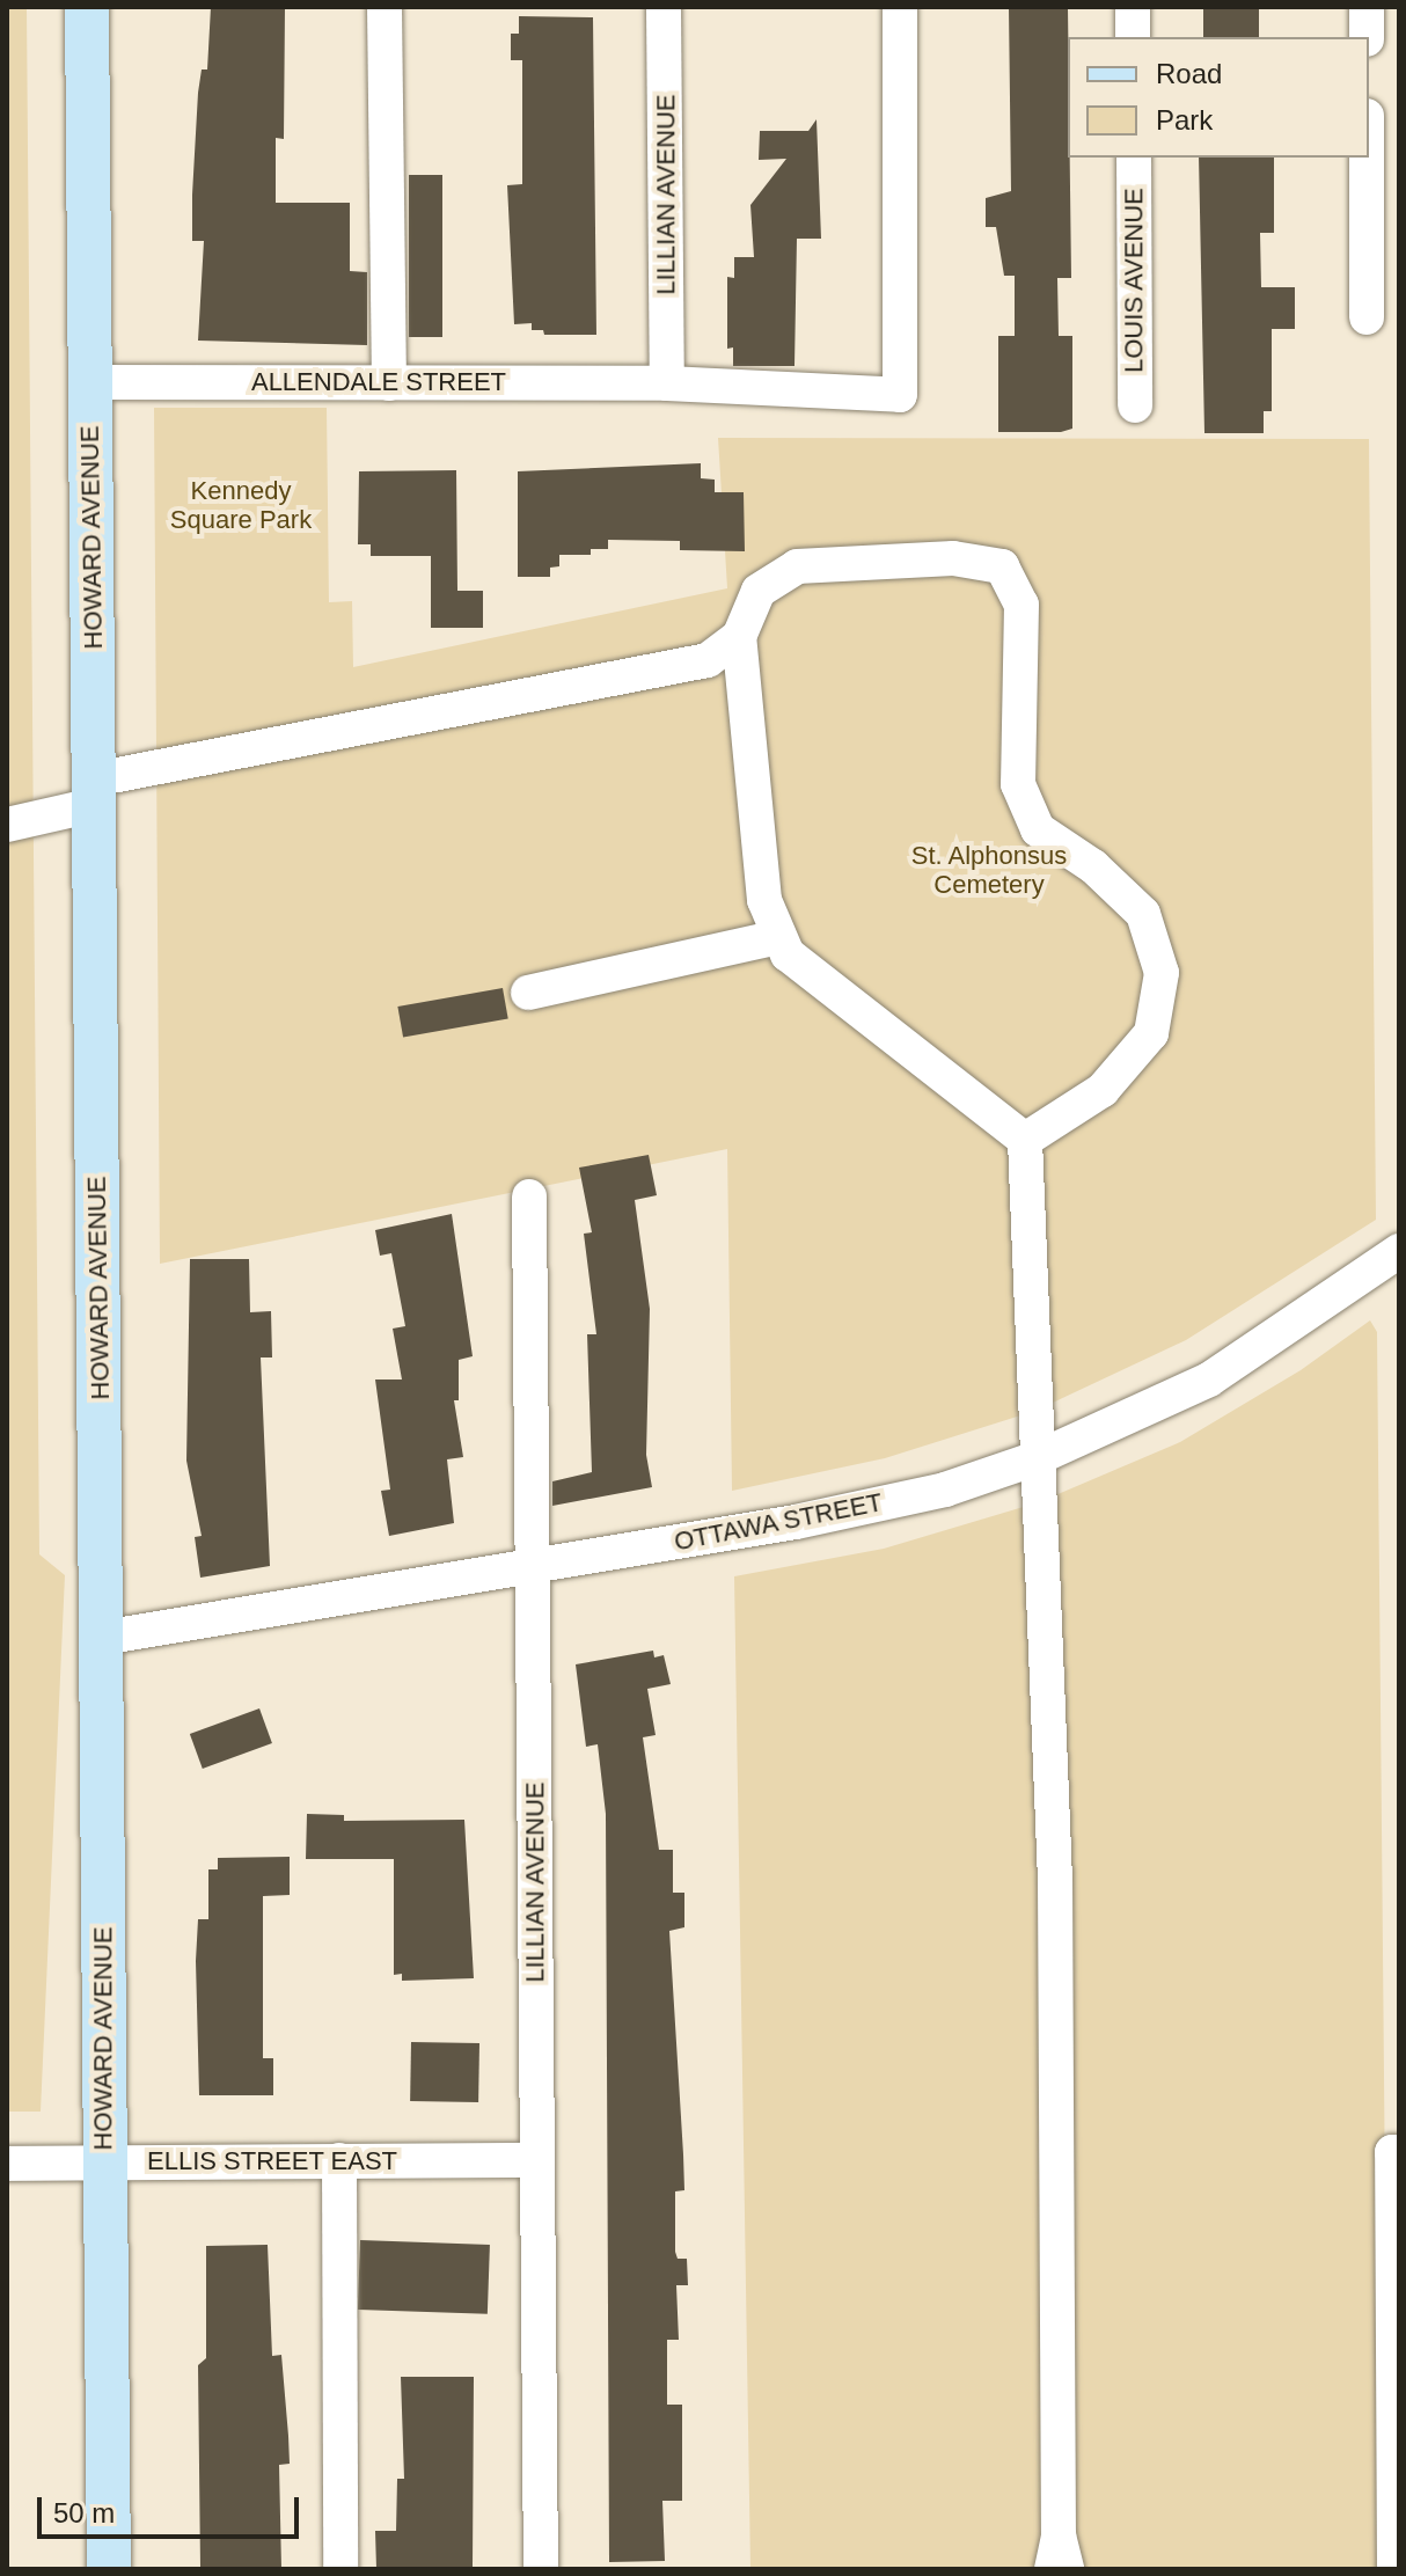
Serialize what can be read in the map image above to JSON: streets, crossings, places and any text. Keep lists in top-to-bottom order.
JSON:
{
  "streets": {
    "main road": ["HOWARD AVENUE"],
    "street": [
      "LILLIAN AVENUE",
      "LOUIS AVENUE",
      "ALLENDALE STREET",
      "OTTAWA STREET",
      "ELLIS STREET EAST"
    ]
  },
  "crossings": [
    ["LILLIAN AVENUE", "ALLENDALE STREET"],
    ["LILLIAN AVENUE", "OTTAWA STREET"],
    ["LILLIAN AVENUE", "ELLIS STREET EAST"],
    ["ALLENDALE STREET", "HOWARD AVENUE"],
    ["HOWARD AVENUE", "OTTAWA STREET"],
    ["HOWARD AVENUE", "ELLIS STREET EAST"]
  ],
  "parks": ["Kennedy Square Park", "St. Alphonsus Cemetery"],
  "legend": ["Road", "Park"],
  "scale_bar": "50 m"
}
